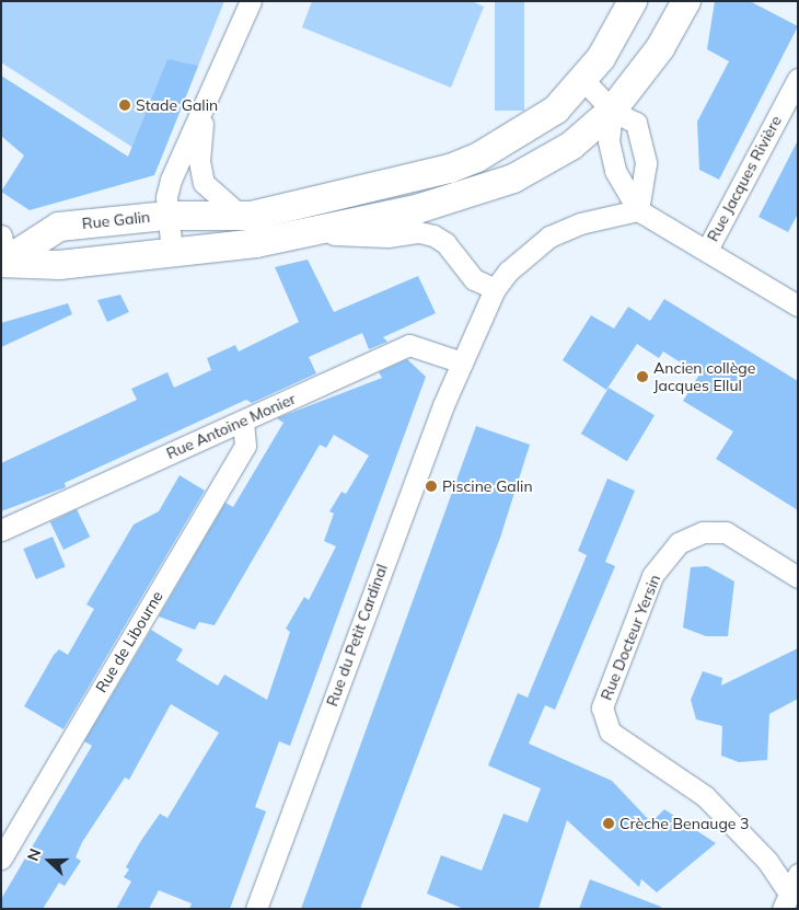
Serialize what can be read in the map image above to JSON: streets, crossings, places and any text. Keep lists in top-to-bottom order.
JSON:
{
  "streets": {
    "main road": ["Rue Galin"],
    "street": [
      "Rue Jacques Rivière",
      "Rue Antoine Monier",
      "Rue du Petit Cardinal",
      "Rue Docteur Yersin",
      "Rue de Libourne"
    ]
  },
  "crossings": [
    ["Rue Antoine Monier", "Rue du Petit Cardinal"],
    ["Rue Antoine Monier", "Rue de Libourne"]
  ],
  "places": [
    "Stade Galin",
    "Ancien collège Jacques Ellul",
    "Piscine Galin",
    "Crèche Benauge 3"
  ],
  "north": "left"
}
